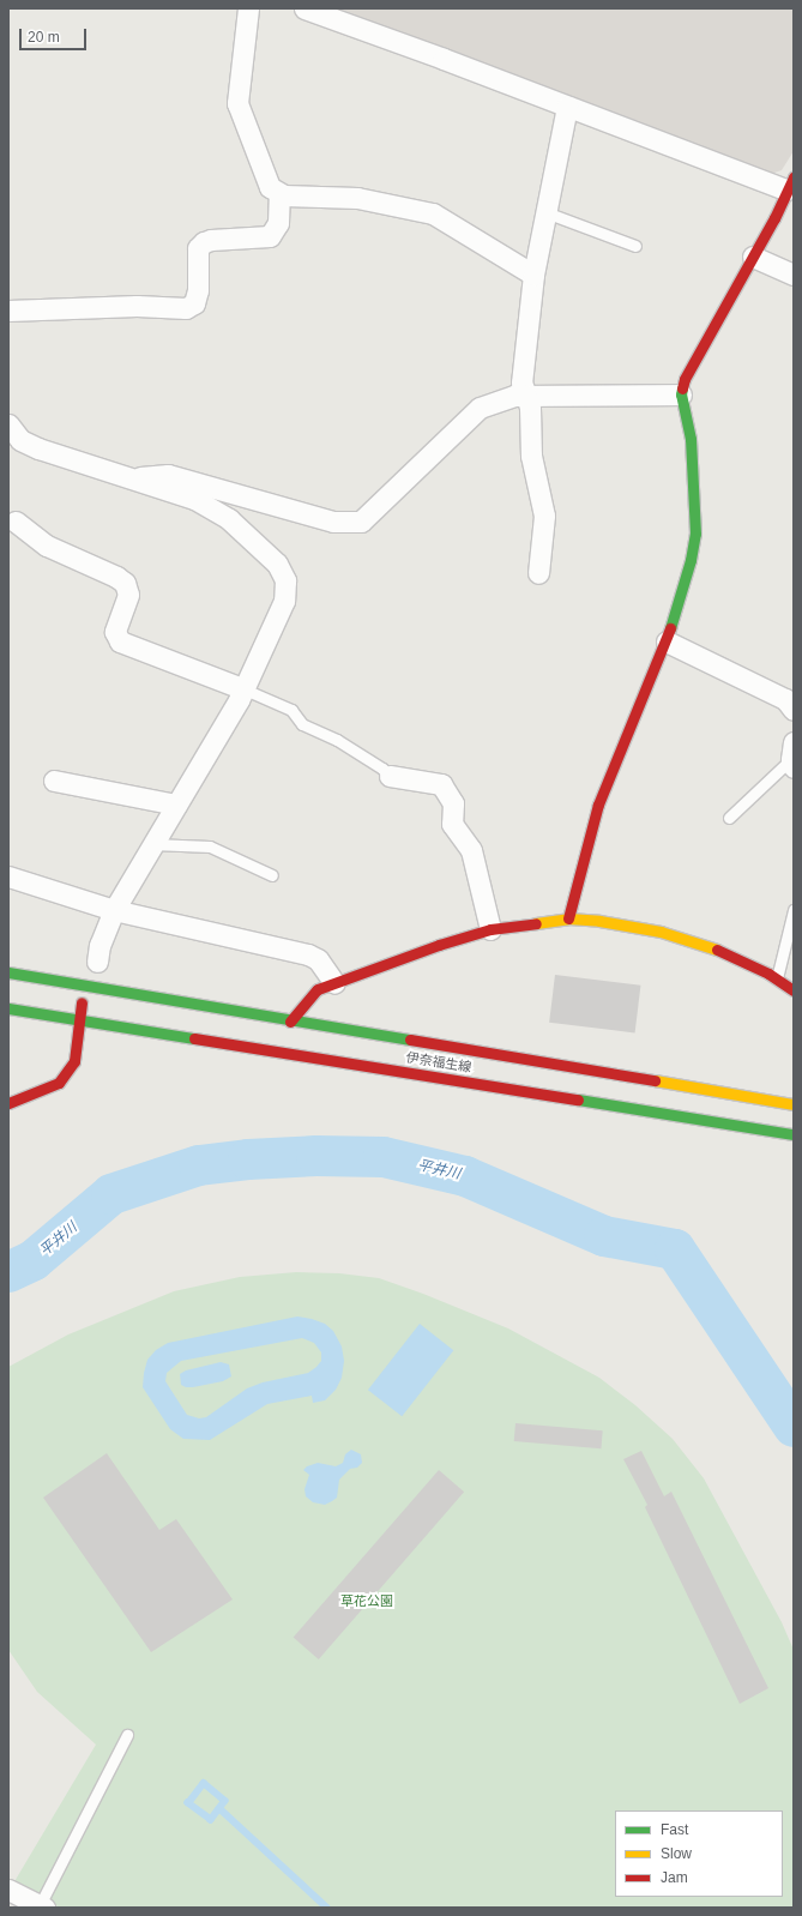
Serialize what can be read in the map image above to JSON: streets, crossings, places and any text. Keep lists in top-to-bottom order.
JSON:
{
  "streets": {
    "main road": ["伊奈福生線"]
  },
  "water": ["平井川"],
  "parks": ["草花公園"],
  "legend": ["Fast", "Slow", "Jam"],
  "scale_bar": "20 m"
}
